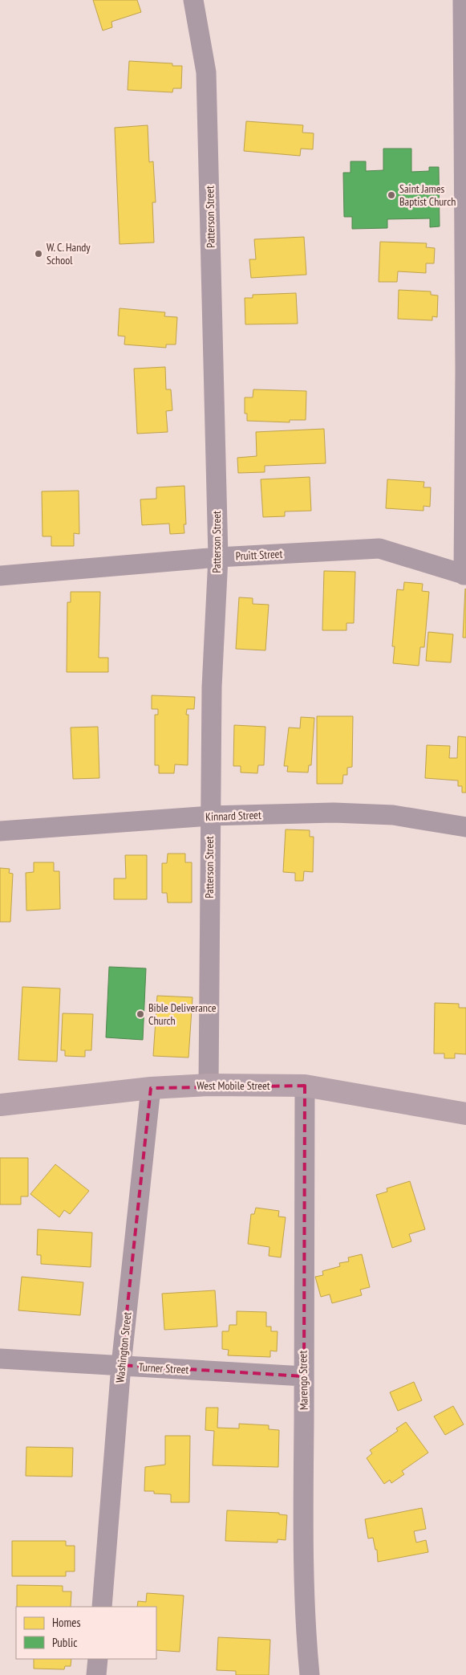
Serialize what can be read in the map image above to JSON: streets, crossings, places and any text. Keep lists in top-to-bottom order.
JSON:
{
  "streets": {
    "street": [
      "Patterson Street",
      "Pruitt Street",
      "Kinnard Street",
      "West Mobile Street",
      "Washington Street",
      "Turner Street",
      "Marengo Street"
    ]
  },
  "crossings": [
    ["Patterson Street", "Pruitt Street"],
    ["Patterson Street", "Kinnard Street"],
    ["Patterson Street", "West Mobile Street"],
    ["West Mobile Street", "Washington Street"],
    ["West Mobile Street", "Marengo Street"],
    ["Washington Street", "Turner Street"],
    ["Turner Street", "Marengo Street"]
  ],
  "places": ["Saint James Baptist Church", "W. C. Handy School", "Bible Deliverance Church"],
  "legend": ["Homes", "Public"]
}
